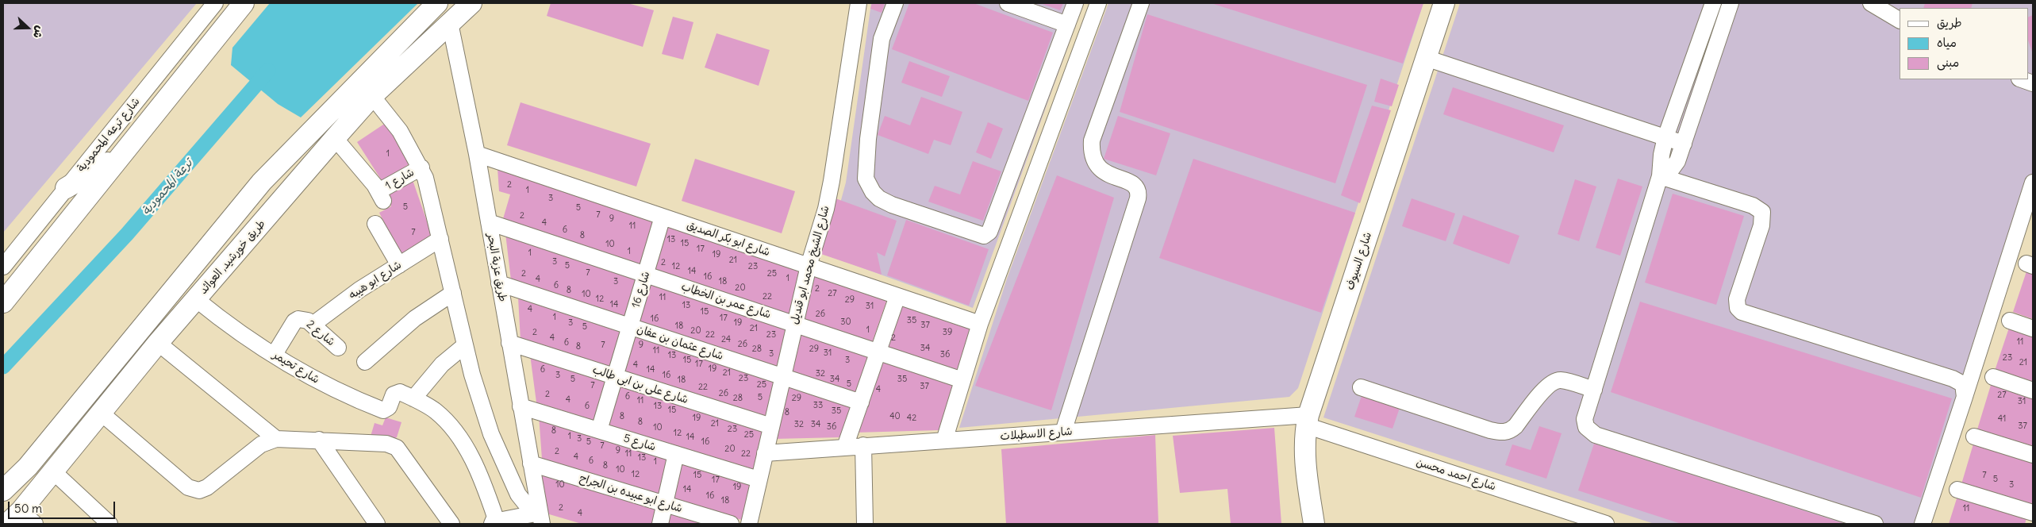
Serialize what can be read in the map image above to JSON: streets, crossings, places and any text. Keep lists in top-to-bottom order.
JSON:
{
  "streets": {
    "main road": ["طريق خورشيد, العوائد", "شارع السيوف"],
    "street": [
      "شارع ترعه المحمودية",
      "شارع 1",
      "شارع ابو بكر الصديق",
      "شارع الشيخ محمد ابو قنديل",
      "طريق عزبة البحر",
      "شارع ابو هيبه",
      "شارع 16",
      "شارع عمر بن الخطاب",
      "شارع 2",
      "شارع عثمان بن عفان",
      "شارع تحيمر",
      "شارع على بن ابى طالب",
      "شارع الاسطبلات",
      "شارع 5",
      "شارع احمد محسن",
      "شارع ابو عبيده بن الجراح"
    ]
  },
  "crossings": [
    ["شارع 1", "طريق خورشيد, العوائد"],
    ["شارع ابو بكر الصديق", "شارع الشيخ محمد ابو قنديل"],
    ["شارع ابو بكر الصديق", "طريق عزبة البحر"],
    ["شارع ابو بكر الصديق", "شارع 16"],
    ["طريق خورشيد, العوائد", "طريق عزبة البحر"],
    ["طريق خورشيد, العوائد", "شارع تحيمر"],
    ["شارع السيوف", "شارع الاسطبلات"],
    ["شارع السيوف", "شارع احمد محسن"],
    ["شارع الشيخ محمد ابو قنديل", "شارع عمر بن الخطاب"],
    ["شارع الشيخ محمد ابو قنديل", "شارع عثمان بن عفان"],
    ["شارع الشيخ محمد ابو قنديل", "شارع على بن ابى طالب"],
    ["شارع الشيخ محمد ابو قنديل", "شارع الاسطبلات"],
    ["شارع الشيخ محمد ابو قنديل", "شارع 5"],
    ["طريق عزبة البحر", "شارع عمر بن الخطاب"],
    ["طريق عزبة البحر", "شارع عثمان بن عفان"],
    ["طريق عزبة البحر", "شارع على بن ابى طالب"],
    ["طريق عزبة البحر", "شارع 5"],
    ["طريق عزبة البحر", "شارع ابو عبيده بن الجراح"],
    ["شارع ابو هيبه", "شارع 2"],
    ["شارع 16", "شارع عمر بن الخطاب"],
    ["شارع 16", "شارع عثمان بن عفان"],
    ["شارع 16", "شارع على بن ابى طالب"],
    ["شارع 16", "شارع 5"],
    ["شارع 2", "شارع تحيمر"],
    ["شارع الاسطبلات", "شارع احمد محسن"]
  ],
  "water": ["ترعة المحمودية"],
  "house_numbers": [
    "1",
    "2",
    "1",
    "3",
    "5",
    "5",
    "7",
    "2",
    "9",
    "4",
    "11",
    "6",
    "7",
    "8",
    "13",
    "15",
    "10",
    "17",
    "1",
    "1",
    "19",
    "21",
    "3",
    "2",
    "5",
    "12",
    "23",
    "14",
    "7",
    "2",
    "25",
    "16",
    "1",
    "4",
    "3",
    "18",
    "6",
    "20",
    "2",
    "8",
    "27",
    "10",
    "22",
    "11",
    "12",
    "29",
    "14",
    "13",
    "31",
    "4",
    "15",
    "26",
    "1",
    "17",
    "16",
    "35",
    "30",
    "3",
    "19",
    "37",
    "18",
    "5",
    "21",
    "1",
    "20",
    "2",
    "39",
    "22",
    "23",
    "4",
    "2",
    "24",
    "11",
    "6",
    "26",
    "7",
    "9",
    "8",
    "34",
    "28",
    "29",
    "11",
    "31",
    "3",
    "36",
    "13",
    "23",
    "15",
    "3",
    "21",
    "17",
    "4",
    "19",
    "6",
    "14",
    "21",
    "32",
    "3",
    "16",
    "23",
    "5",
    "34",
    "35",
    "18",
    "5",
    "25",
    "7",
    "37",
    "22",
    "4",
    "26",
    "2",
    "27",
    "6",
    "5",
    "28",
    "29",
    "4",
    "11",
    "31",
    "33",
    "6",
    "13",
    "15",
    "35",
    "8",
    "8",
    "40",
    "19",
    "42",
    "41",
    "8",
    "21",
    "32",
    "34",
    "37",
    "36",
    "10",
    "23",
    "8",
    "12",
    "25",
    "1",
    "14",
    "3",
    "5",
    "16",
    "7",
    "20",
    "9",
    "2",
    "11",
    "22",
    "4",
    "13",
    "6",
    "1",
    "8",
    "10",
    "12",
    "15",
    "7",
    "5",
    "17",
    "10",
    "3",
    "19",
    "14",
    "16",
    "18",
    "2",
    "11",
    "4"
  ],
  "legend": ["طريق", "مياه", "مبنى"],
  "scale_bar": "50 m",
  "north": "right"
}
